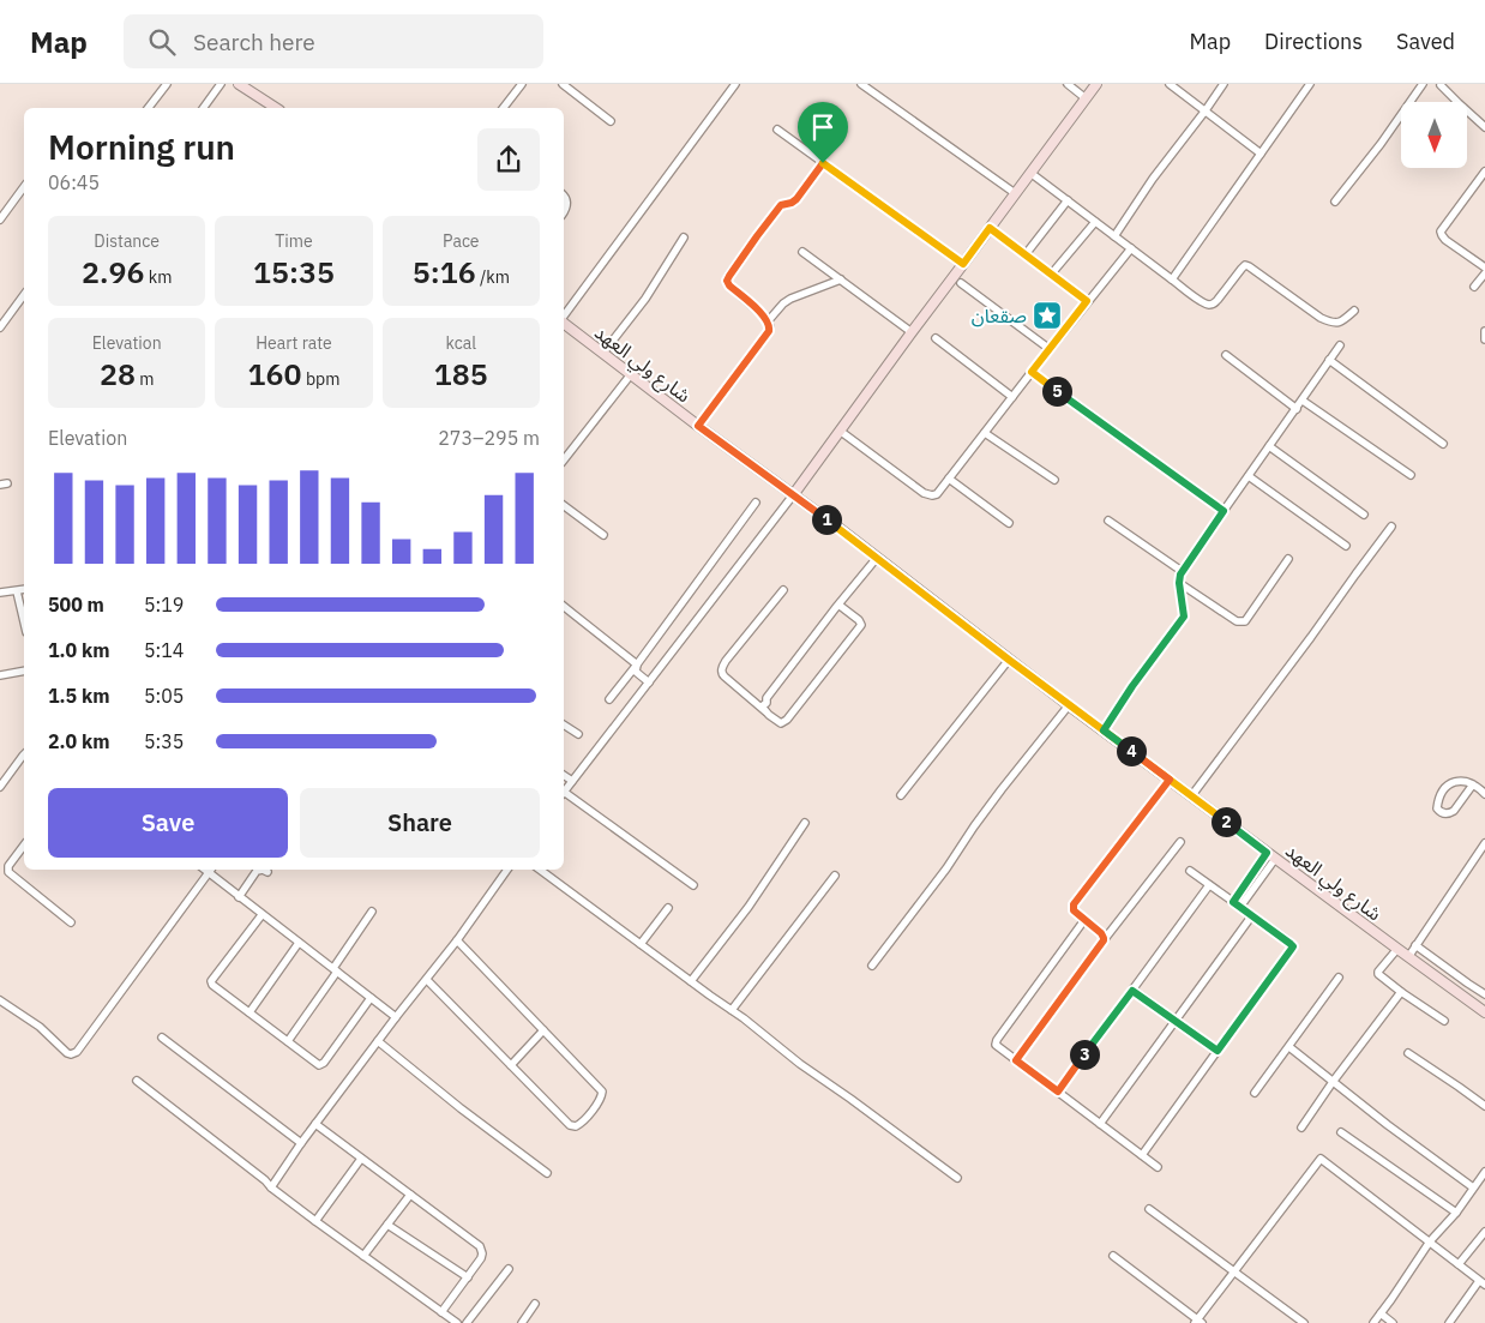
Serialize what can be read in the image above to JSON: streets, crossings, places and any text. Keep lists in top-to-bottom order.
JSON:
{
  "streets": {
    "main road": ["شارع ولي العهد"]
  },
  "places": {
    "place": ["صقعان"]
  },
  "north": "bottom",
  "page": {
    "header": "Map",
    "search": "Search here",
    "nav": ["Map", "Directions", "Saved"],
    "heading": ["Morning run", "06:45"],
    "stats": [
      ["Distance", "2.96 km"],
      ["Time", "15:35"],
      ["Pace", "5:16 /km"],
      ["Elevation", "28 m"],
      ["Heart rate", "160 bpm"],
      ["kcal", "185"]
    ],
    "pins": [
      "5",
      "1",
      "4",
      "2",
      "3"
    ],
    "chart": ["Elevation", "273–295 m"],
    "list": [
      {
        "name": "500 m",
        "note": "5:19"
      },
      {
        "name": "1.0 km",
        "note": "5:14"
      },
      {
        "name": "1.5 km",
        "note": "5:05"
      },
      {
        "name": "2.0 km",
        "note": "5:35"
      }
    ],
    "buttons": ["Save", "Share"]
  }
}
